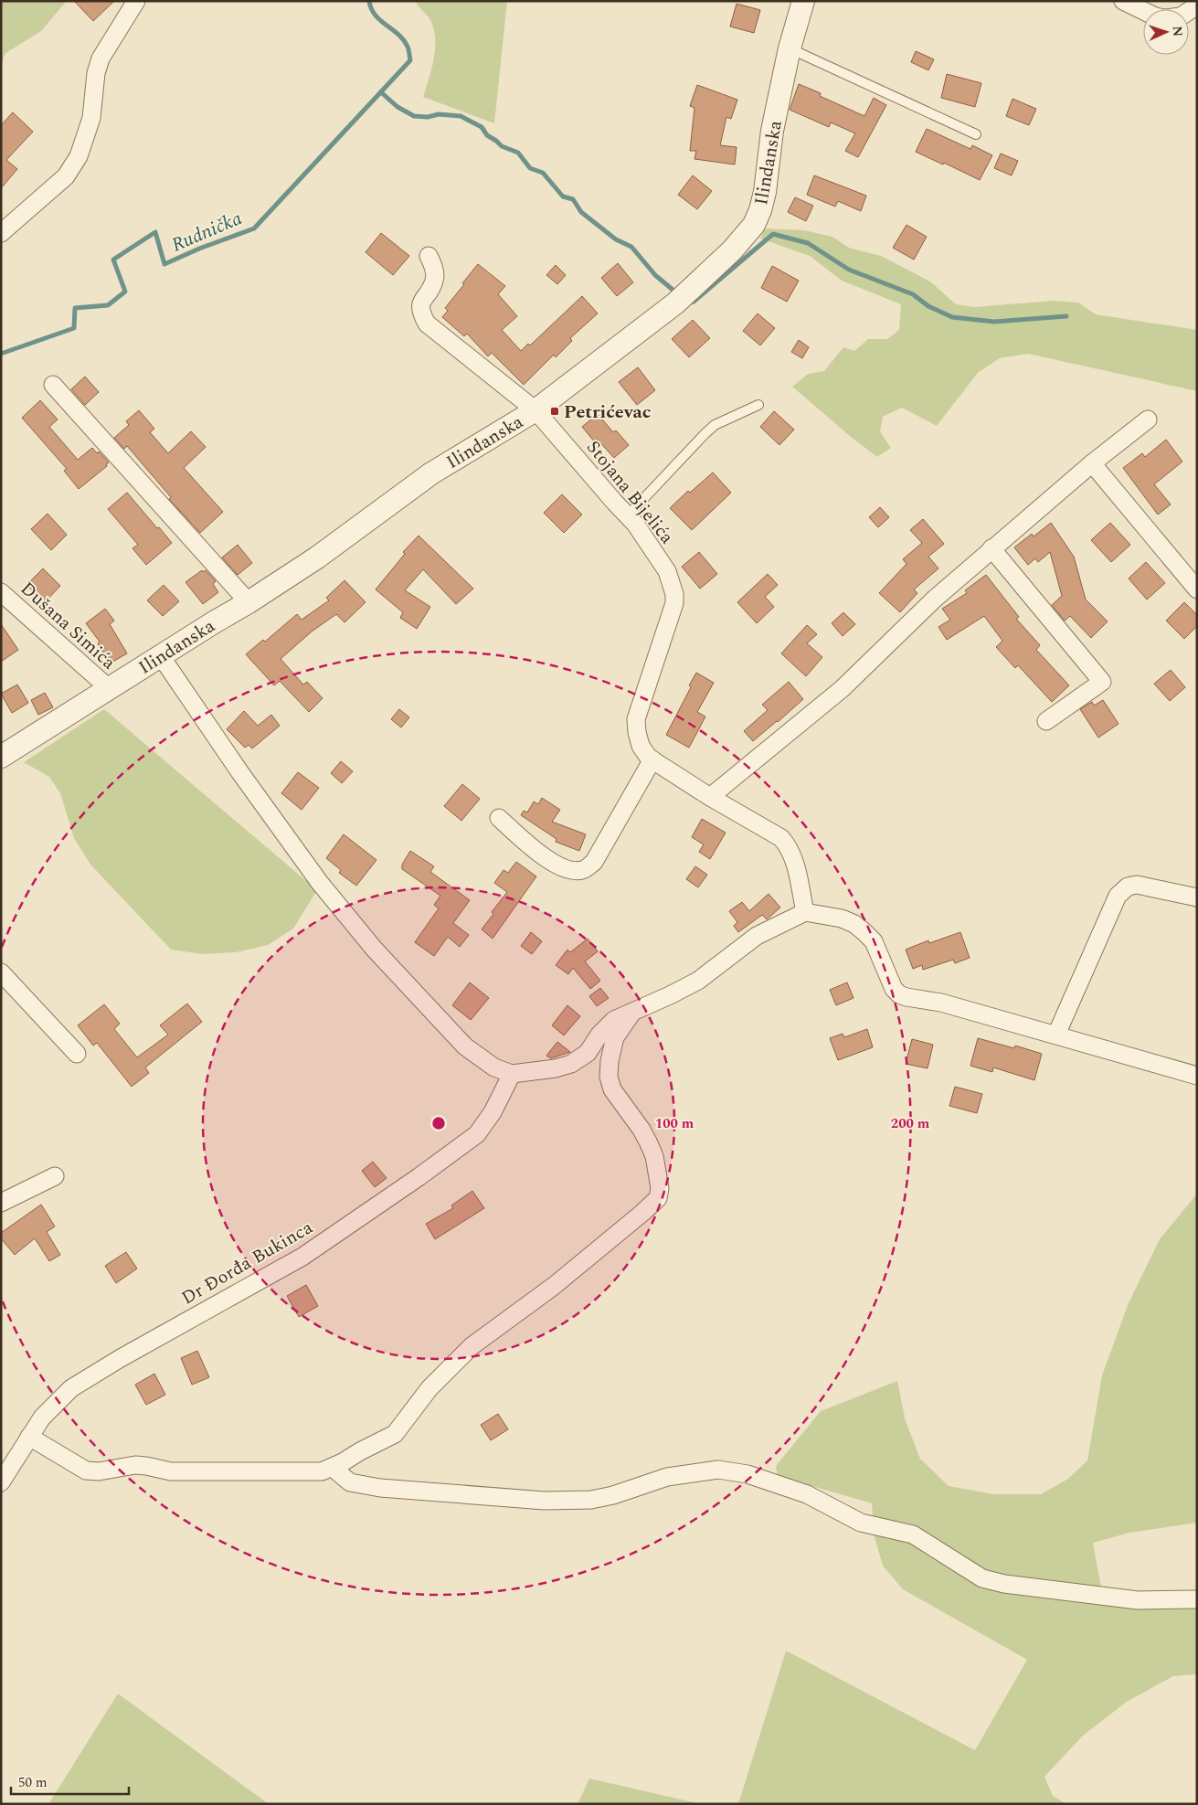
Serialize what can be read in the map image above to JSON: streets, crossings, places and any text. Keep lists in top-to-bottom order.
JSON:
{
  "streets": {
    "street": [
      "Ilindanska",
      "Stojana Bijelića",
      "Dušana Simića",
      "Dr Đorđa Bukinca"
    ]
  },
  "crossings": [
    ["Ilindanska", "Stojana Bijelića"],
    ["Ilindanska", "Dušana Simića"]
  ],
  "water": ["Rudnička"],
  "places": {
    "transit": ["Petrićevac"]
  },
  "scale_bar": "50 m",
  "north": "right",
  "rings": ["100 m", "200 m"]
}
